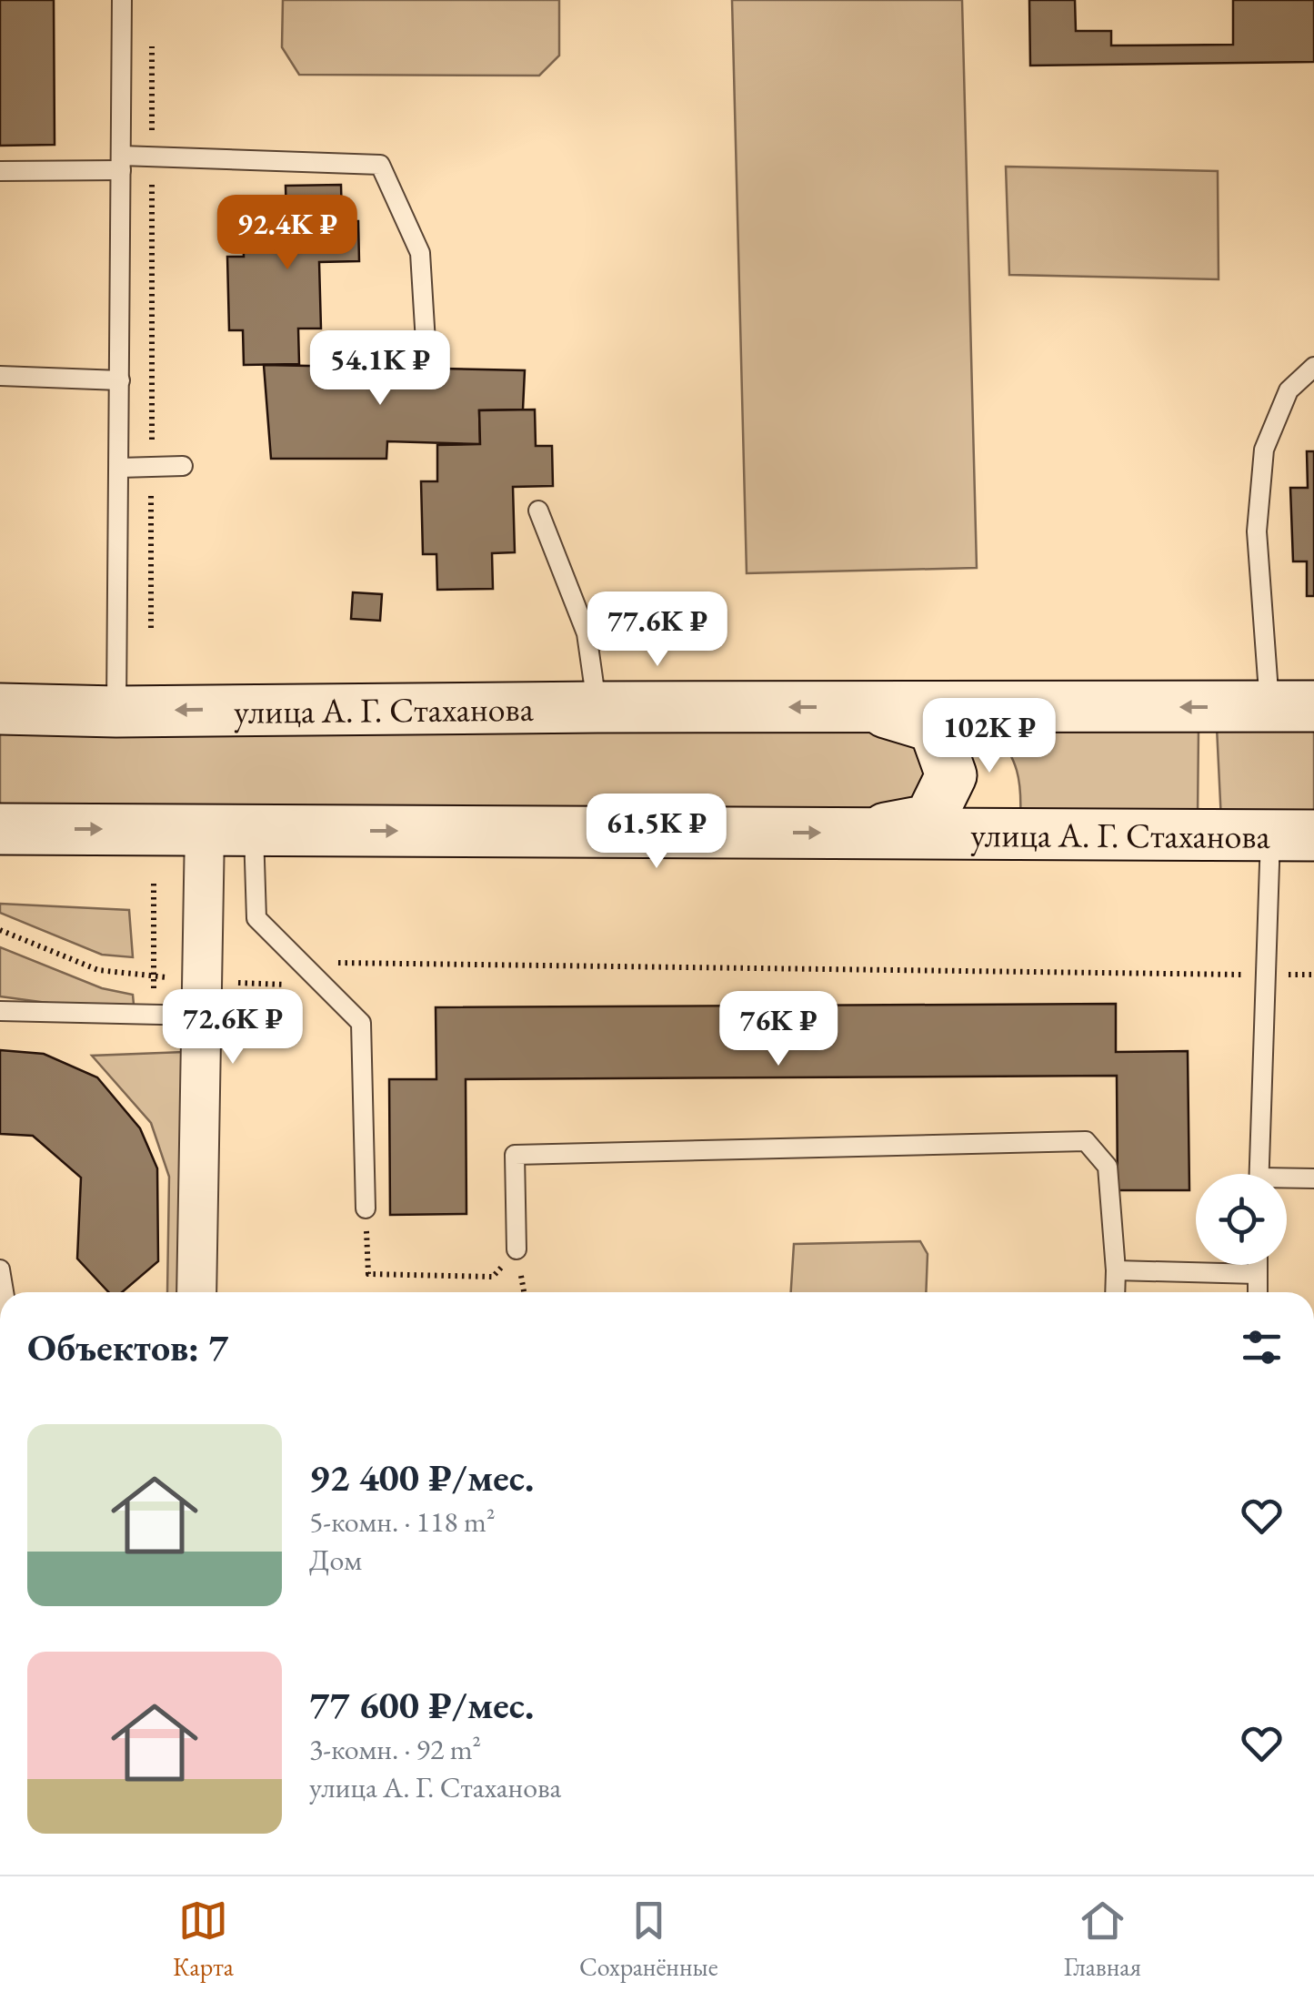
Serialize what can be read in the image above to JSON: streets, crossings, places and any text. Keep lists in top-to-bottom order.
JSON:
{
  "streets": {
    "main road": ["улица А. Г. Стаханова"]
  },
  "page": {
    "price": [
      "92.4K ₽",
      "54.1K ₽",
      "77.6K ₽",
      "102K ₽",
      "61.5K ₽",
      "72.6K ₽",
      "76K ₽"
    ],
    "heading": "Объектов: 7",
    "list": [
      {
        "name": "92 400 ₽/мес.",
        "note": "5-комн. · 118 m² · Дом"
      },
      {
        "name": "77 600 ₽/мес.",
        "note": "3-комн. · 92 m² · улица А. Г. Стаханова"
      }
    ],
    "tabs": ["Карта", "Сохранённые", "Главная"]
  }
}
